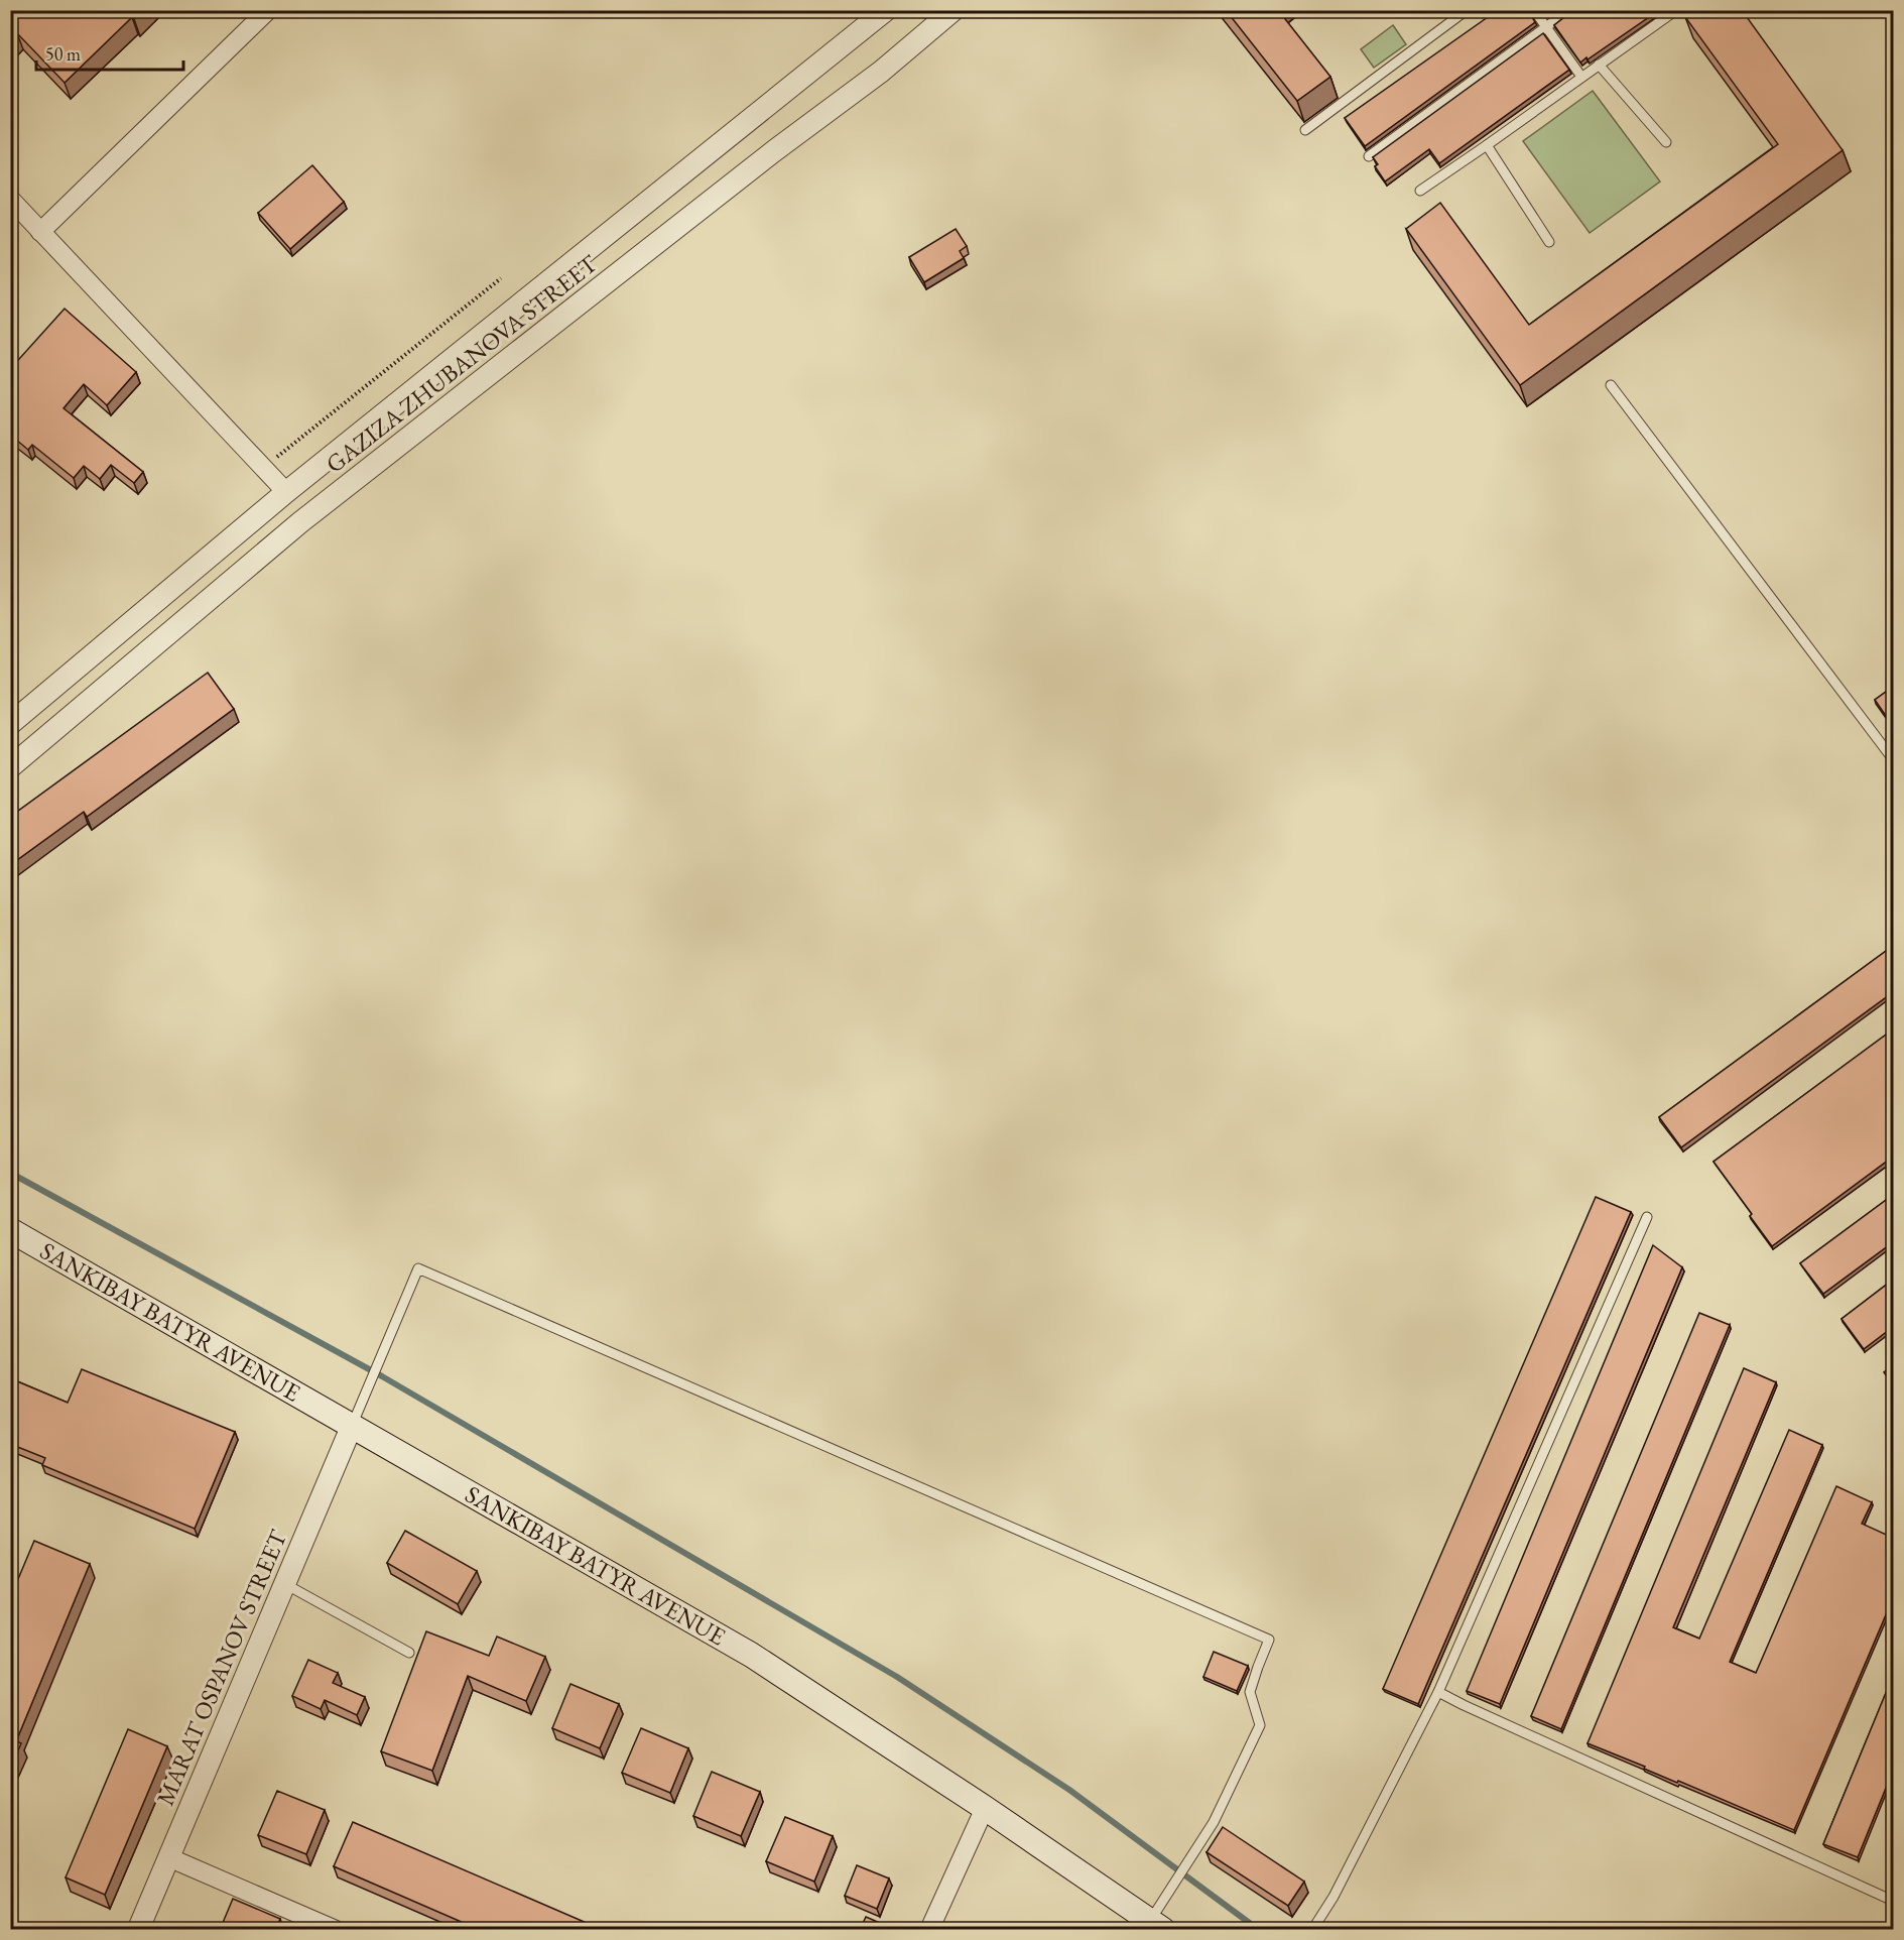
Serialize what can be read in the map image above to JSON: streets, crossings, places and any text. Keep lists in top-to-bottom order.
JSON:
{
  "streets": {
    "main road": ["SANKIBAY BATYR AVENUE"],
    "street": ["GAZIZA ZHUBANOVA STREET", "MARAT OSPANOV STREET"]
  },
  "crossings": [
    ["SANKIBAY BATYR AVENUE", "MARAT OSPANOV STREET"]
  ],
  "scale_bar": "50 m"
}
